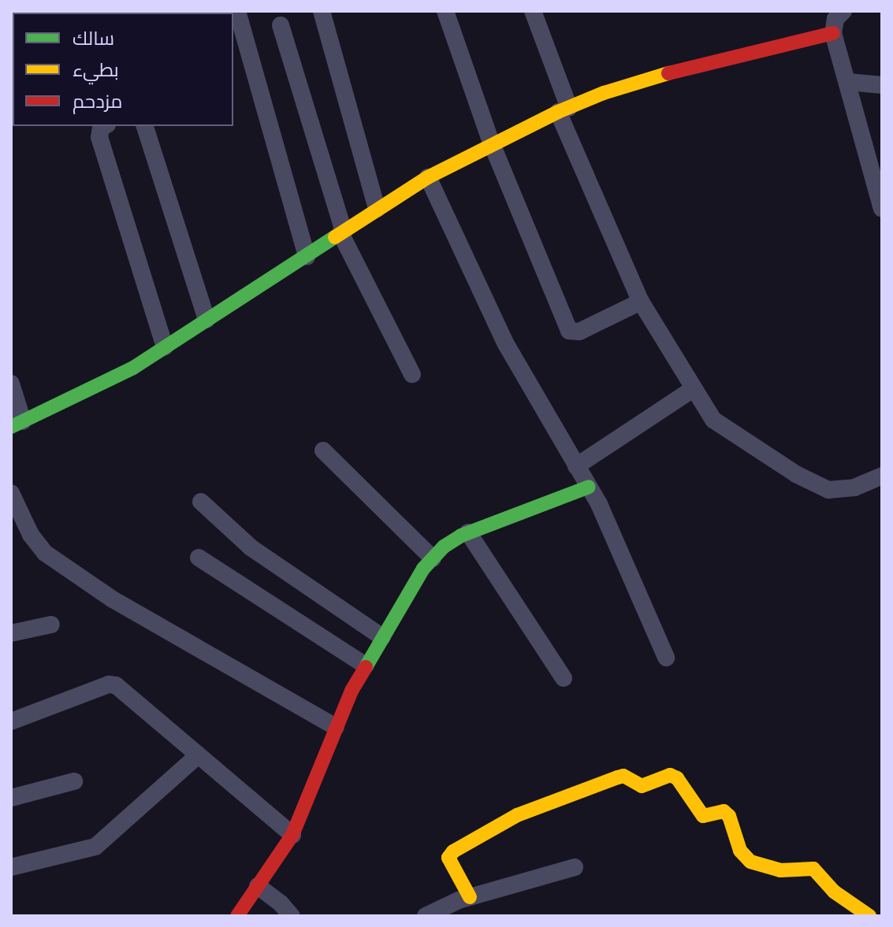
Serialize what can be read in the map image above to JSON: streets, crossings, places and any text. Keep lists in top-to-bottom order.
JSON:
{
  "legend": ["سالك", "بطيء", "مزدحم"]
}
